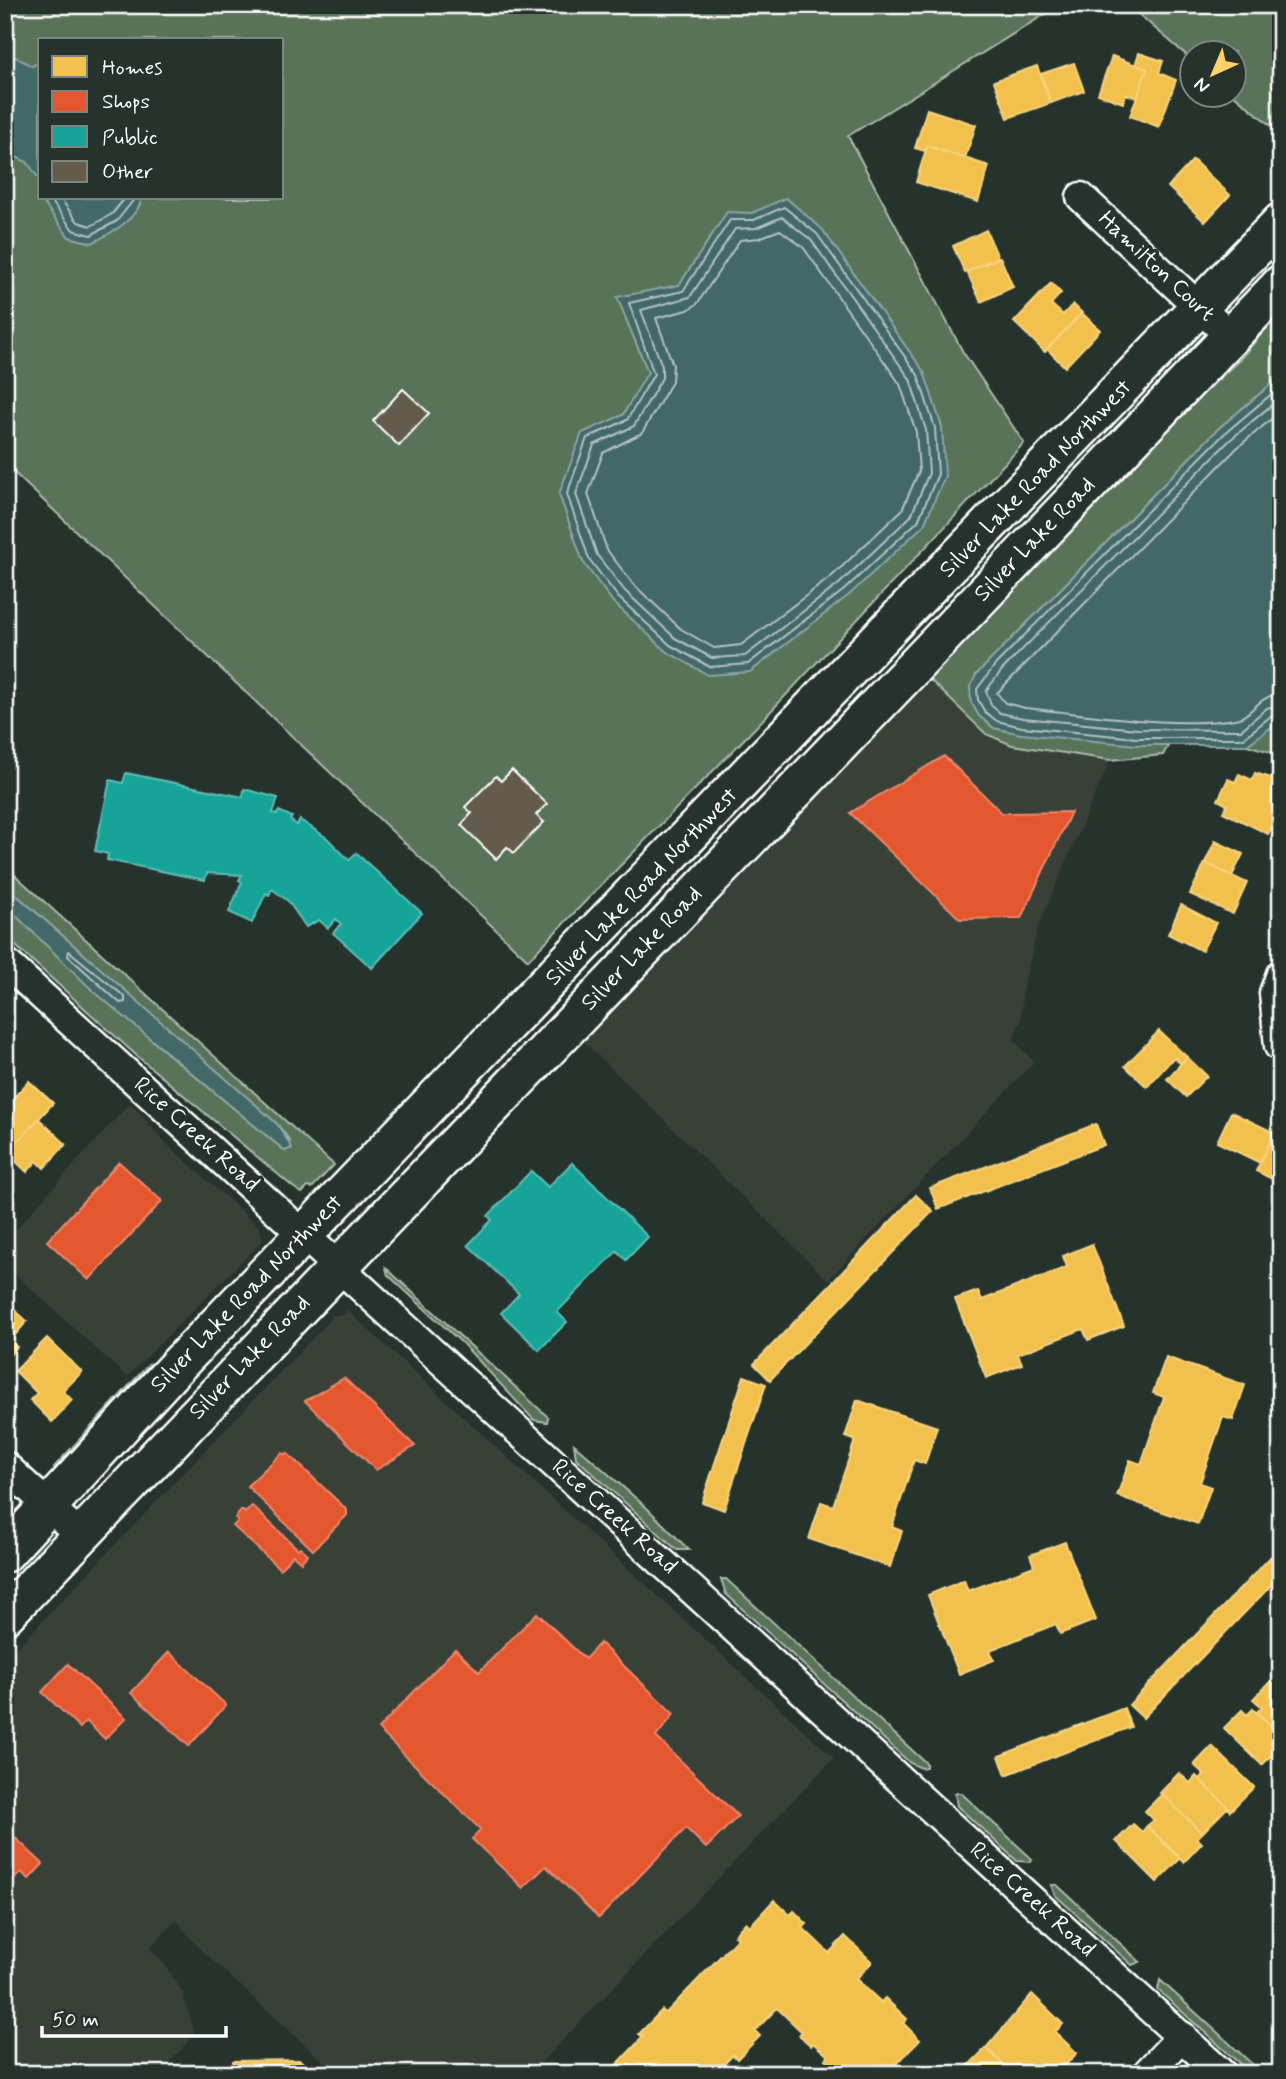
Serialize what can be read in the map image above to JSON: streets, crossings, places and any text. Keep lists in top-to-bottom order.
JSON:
{
  "streets": {
    "main road": ["Silver Lake Road Northwest", "Silver Lake Road"],
    "street": ["Hamilton Court", "Rice Creek Road"]
  },
  "crossings": [
    ["Hamilton Court", "Silver Lake Road Northwest"],
    ["Hamilton Court", "Silver Lake Road"],
    ["Silver Lake Road Northwest", "Rice Creek Road"],
    ["Silver Lake Road", "Rice Creek Road"]
  ],
  "legend": [
    "Homes",
    "Shops",
    "Public",
    "Other"
  ],
  "scale_bar": "50 m",
  "north": "bottom left"
}
